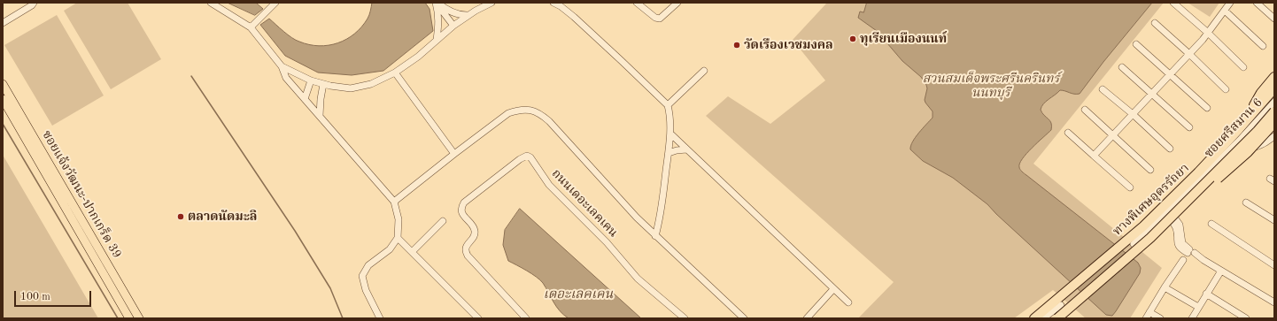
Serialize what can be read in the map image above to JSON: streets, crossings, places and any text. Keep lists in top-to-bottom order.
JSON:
{
  "streets": {
    "highway": ["ทางพิเศษอุดรรัถยา"],
    "main road": ["ซอยแจ้งวัฒนะ-ปากเกร็ด 39"],
    "street": ["ซอยศรีสมาน 6", "ถนนเดอะเลคเคน"]
  },
  "water": ["เดอะเลคเคน"],
  "parks": ["สวนสมเด็จพระศรีนครินทร์ นนทบุรี"],
  "places": ["ทุเรียนเมืองนนท์", "วัดเรืองเวชมงคล", "ตลาดนัดมะลิ"],
  "scale_bar": "100 m"
}
